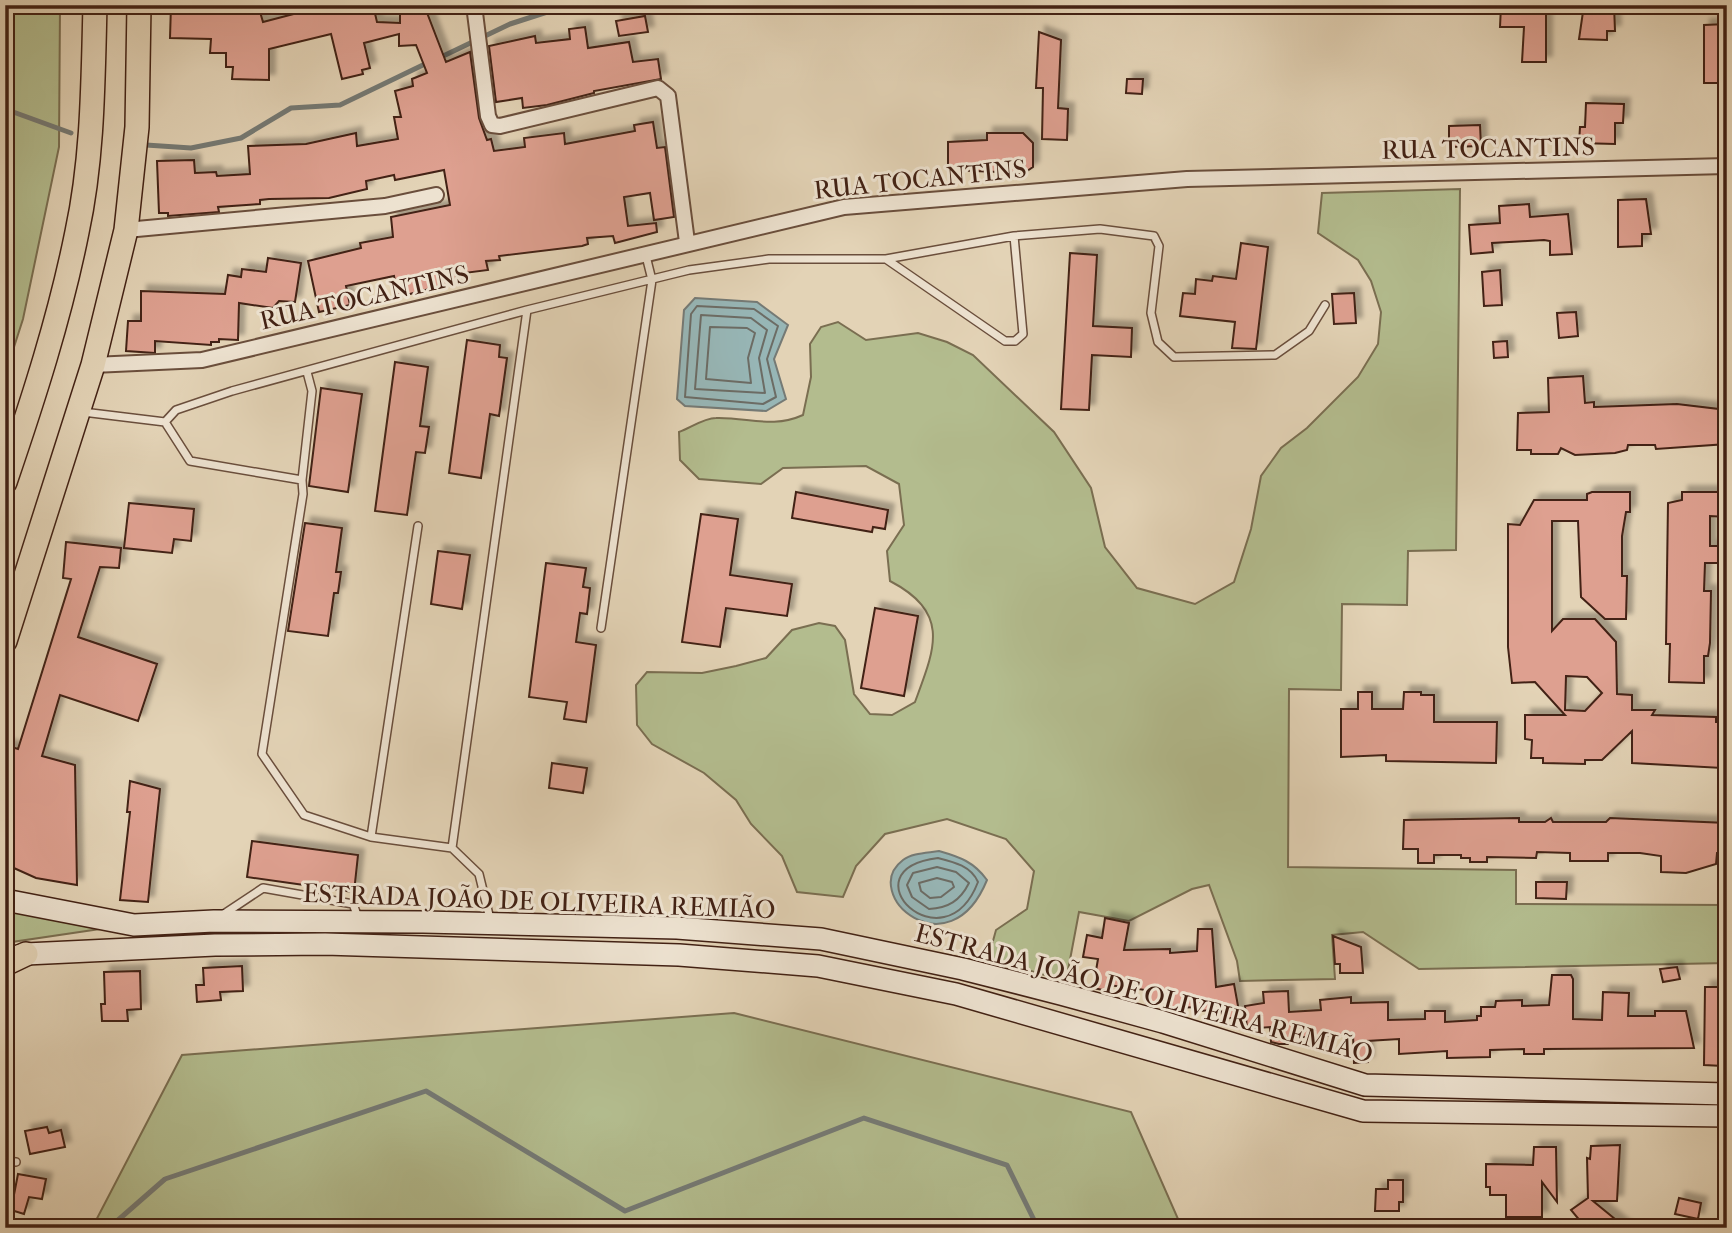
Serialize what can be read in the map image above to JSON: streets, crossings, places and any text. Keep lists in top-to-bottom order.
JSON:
{
  "streets": {
    "main road": ["ESTRADA JOÃO DE OLIVEIRA REMIÃO"],
    "street": ["RUA TOCANTINS"]
  }
}
